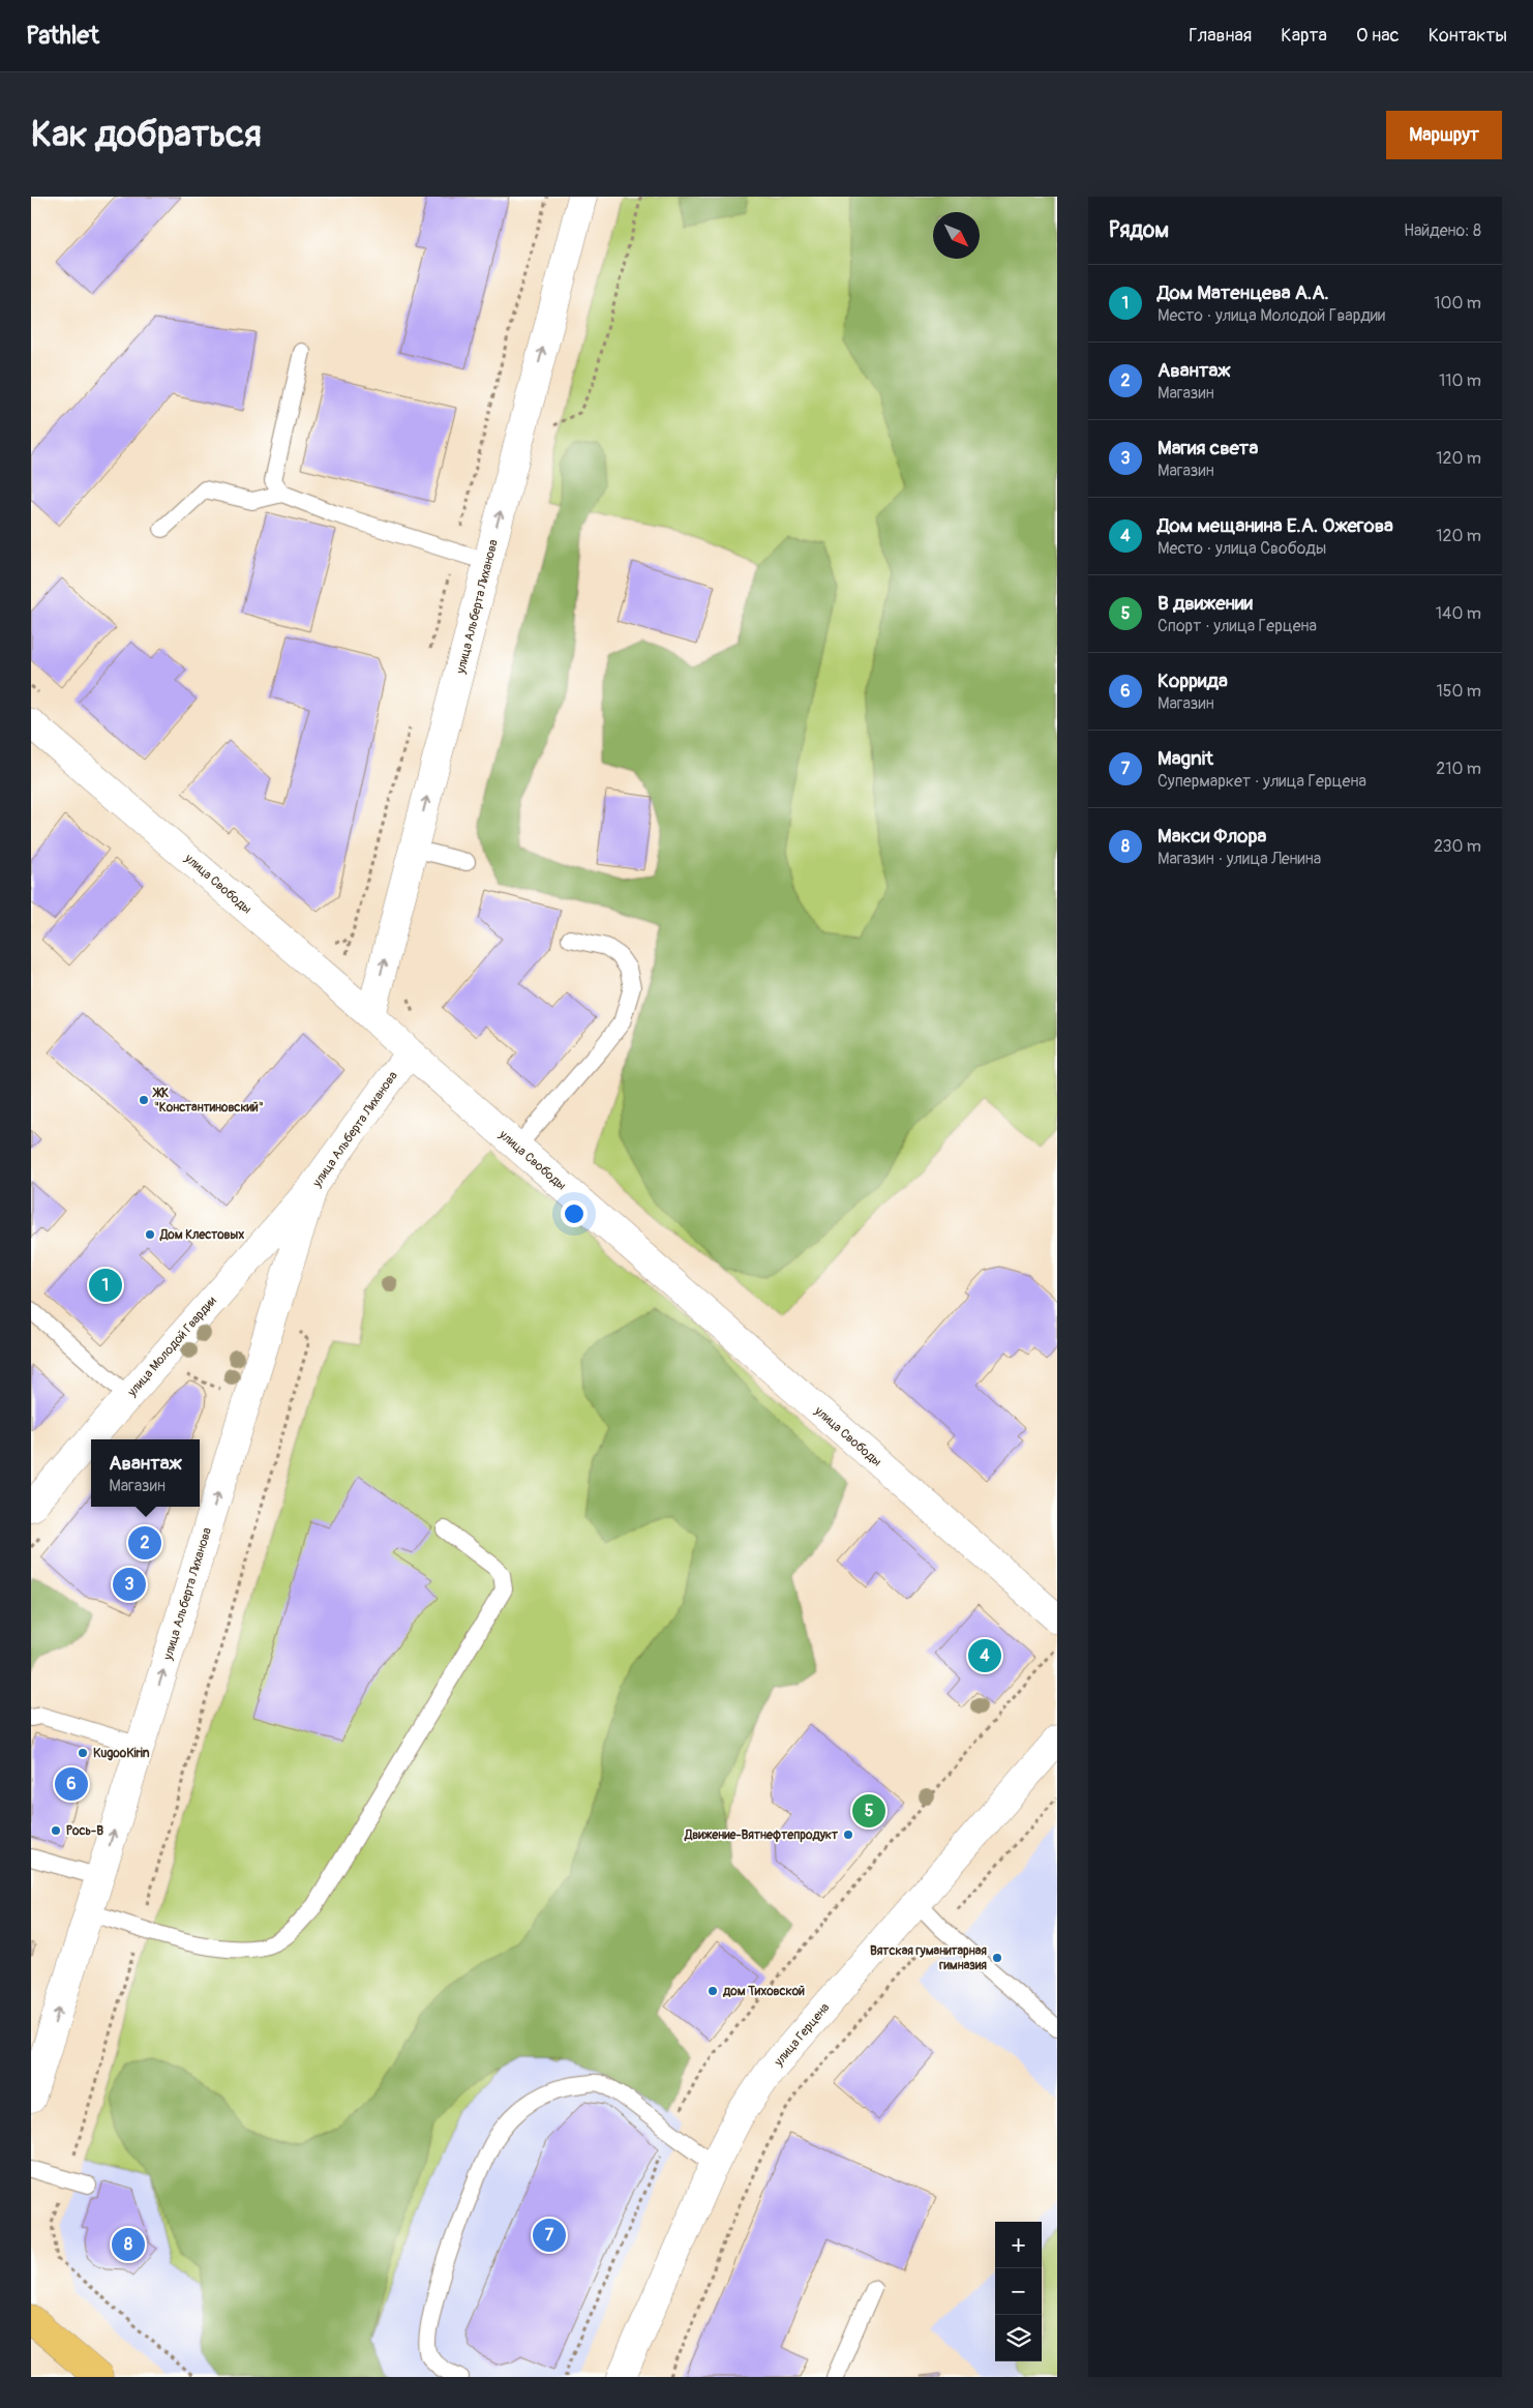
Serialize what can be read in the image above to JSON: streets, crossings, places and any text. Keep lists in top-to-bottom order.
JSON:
{
  "streets": {
    "street": [
      "улица Альберта Лиханова",
      "улица Свободы",
      "улица Молодой Гвардии",
      "улица Герцена"
    ]
  },
  "crossings": [
    ["улица Альберта Лиханова", "улица Свободы"],
    ["улица Альберта Лиханова", "улица Молодой Гвардии"]
  ],
  "one_way": ["улица Альберта Лиханова"],
  "places": [
    "ЖК \"Константиновский\"",
    "Дом Клестовых",
    "KugooKirin",
    "Рось-В",
    "Движение-Вятнефтепродукт",
    "Вятская гуманитарная гимназия",
    "дом Тиховской"
  ],
  "north": "bottom right",
  "page": {
    "header": "Pathlet",
    "nav": [
      "Главная",
      "Карта",
      "О нас",
      "Контакты"
    ],
    "buttons": "Маршрут",
    "title": "Как добраться",
    "heading": ["Рядом", "Найдено: 8"],
    "list": [
      {
        "mark": "1",
        "name": "Дом Матенцева А.А.",
        "note": "Место · улица Молодой Гвардии",
        "value": "100 m"
      },
      {
        "mark": "2",
        "name": "Авантаж",
        "note": "Магазин",
        "value": "110 m"
      },
      {
        "mark": "3",
        "name": "Магия света",
        "note": "Магазин",
        "value": "120 m"
      },
      {
        "mark": "4",
        "name": "Дом мещанина Е.А. Ожегова",
        "note": "Место · улица Свободы",
        "value": "120 m"
      },
      {
        "mark": "5",
        "name": "В движении",
        "note": "Спорт · улица Герцена",
        "value": "140 m"
      },
      {
        "mark": "6",
        "name": "Коррида",
        "note": "Магазин",
        "value": "150 m"
      },
      {
        "mark": "7",
        "name": "Magnit",
        "note": "Супермаркет · улица Герцена",
        "value": "210 m"
      },
      {
        "mark": "8",
        "name": "Макси Флора",
        "note": "Магазин · улица Ленина",
        "value": "230 m"
      }
    ],
    "pins": [
      "1",
      "2",
      "3",
      "4",
      "6",
      "5",
      "7",
      "8"
    ],
    "popup": ["Авантаж", "Магазин"],
    "map_buttons": ["+", "−"]
  }
}
